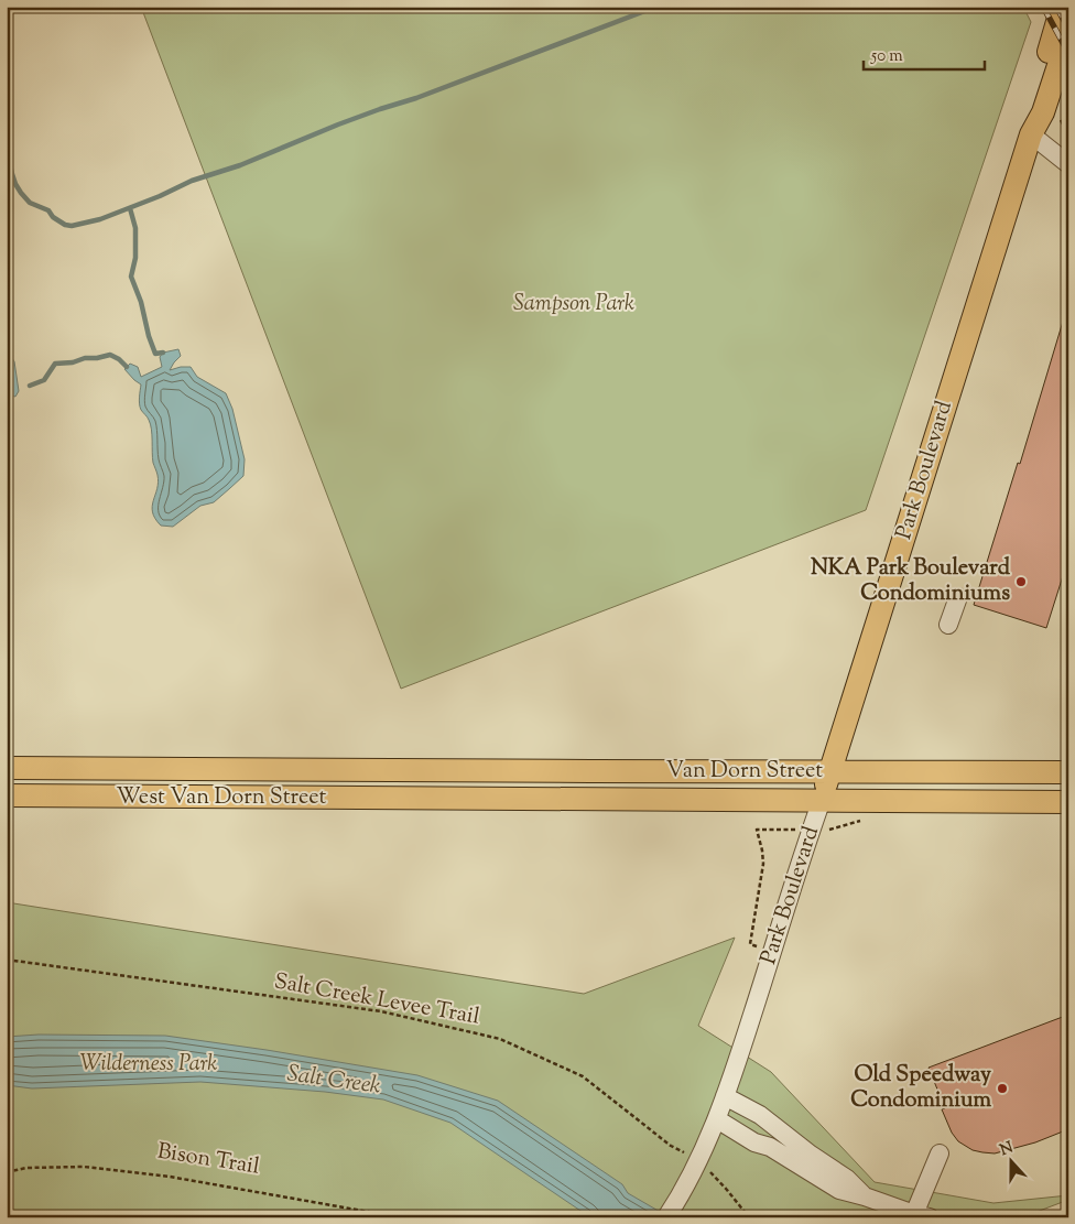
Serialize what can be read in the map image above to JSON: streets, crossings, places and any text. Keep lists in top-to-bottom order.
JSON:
{
  "streets": {
    "main road": ["Park Boulevard", "Van Dorn Street", "West Van Dorn Street"],
    "path": ["Salt Creek Levee Trail", "Bison Trail"]
  },
  "crossings": [
    ["Park Boulevard", "Van Dorn Street"],
    ["Van Dorn Street", "West Van Dorn Street"]
  ],
  "water": ["Salt Creek"],
  "parks": ["Sampson Park", "Wilderness Park"],
  "places": ["NKA Park Boulevard Condominiums", "Old Speedway Condominium"],
  "scale_bar": "50 m",
  "north": "top"
}
